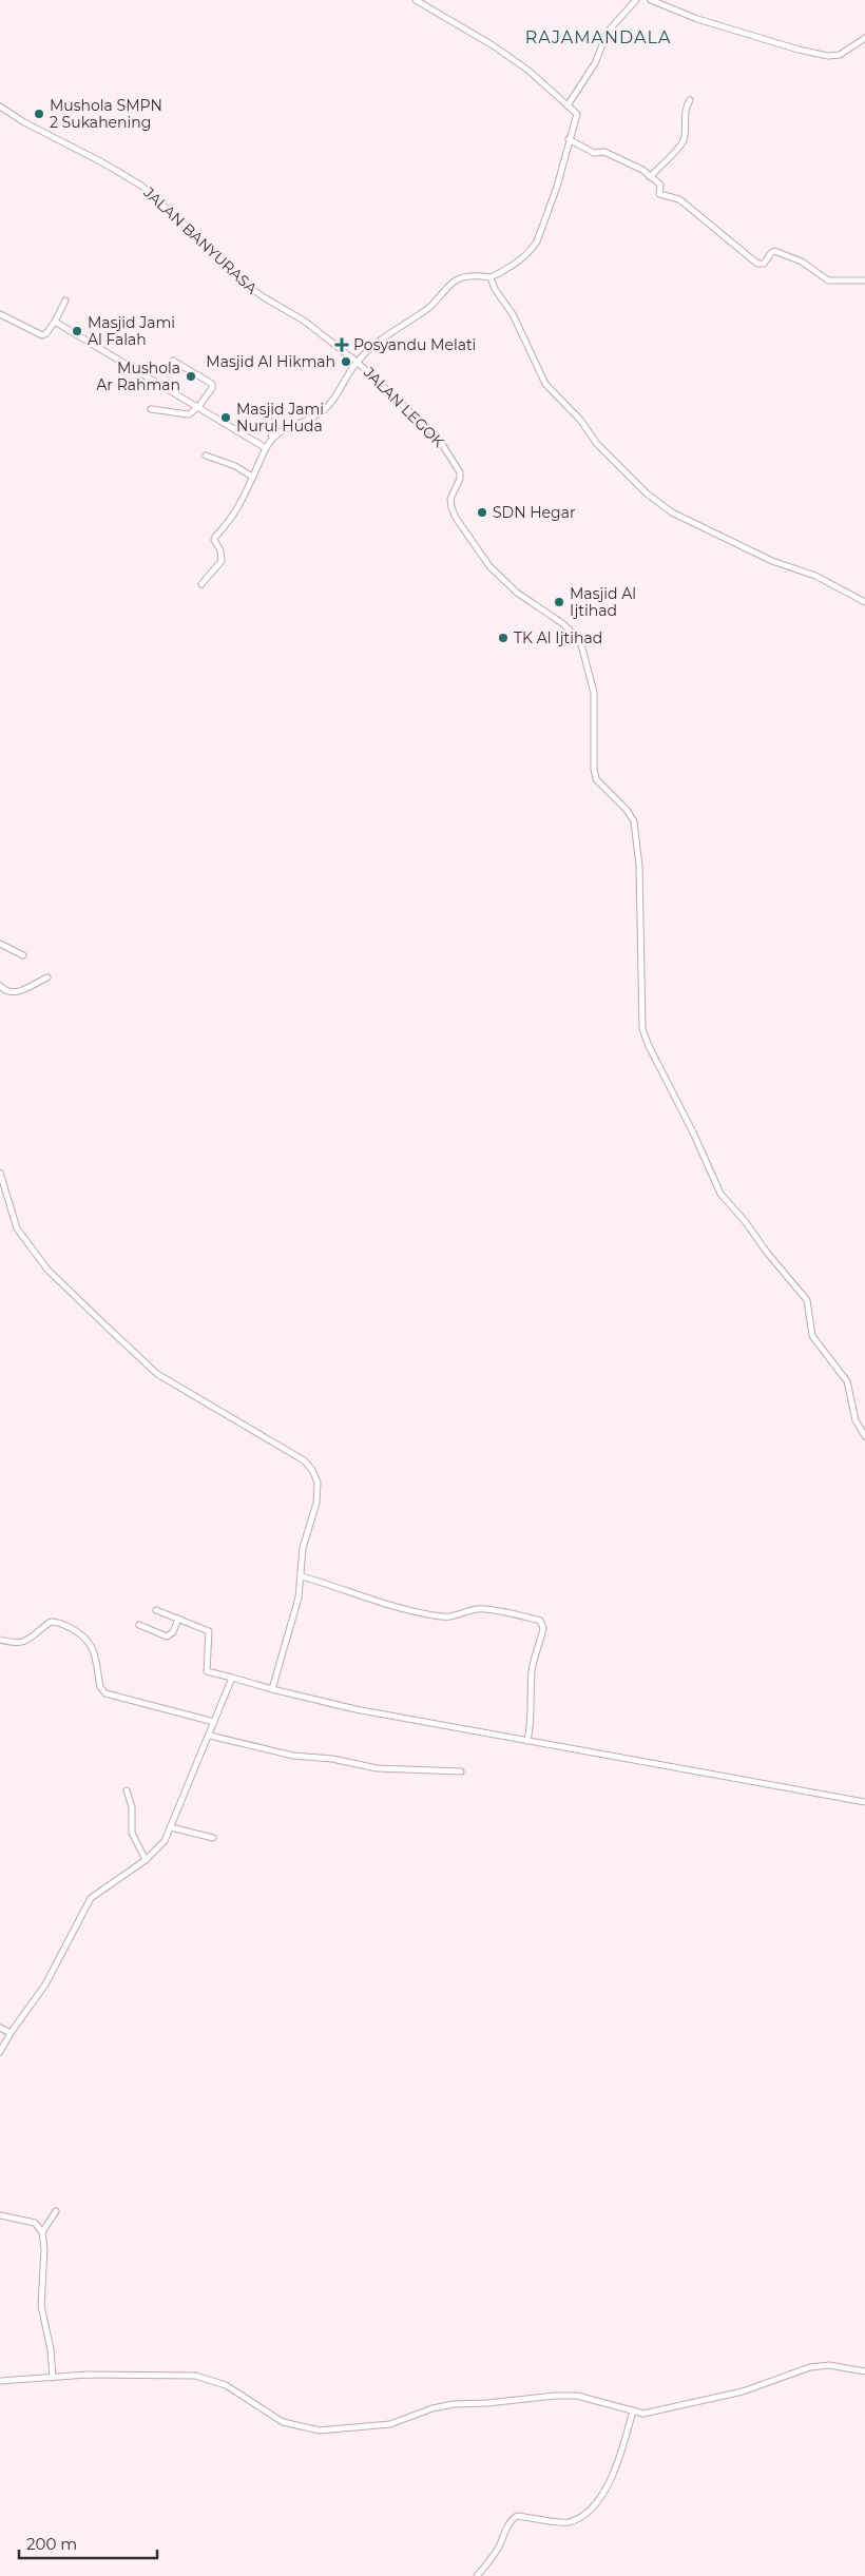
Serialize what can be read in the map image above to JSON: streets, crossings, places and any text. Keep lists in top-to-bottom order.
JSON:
{
  "streets": {
    "street": ["JALAN BANYURASA", "JALAN LEGOK"]
  },
  "crossings": [
    ["JALAN BANYURASA", "JALAN LEGOK"]
  ],
  "districts": ["RAJAMANDALA"],
  "places": {
    "other": [
      "Mushola SMPN 2 Sukahening",
      "Masjid Jami Al Falah",
      "Masjid Al Hikmah",
      "Mushola Ar Rahman",
      "Masjid Jami Nurul Huda",
      "SDN Hegar",
      "Masjid Al Ijtihad",
      "TK Al Ijtihad"
    ],
    "health": ["Posyandu Melati"]
  },
  "scale_bar": "200 m"
}
